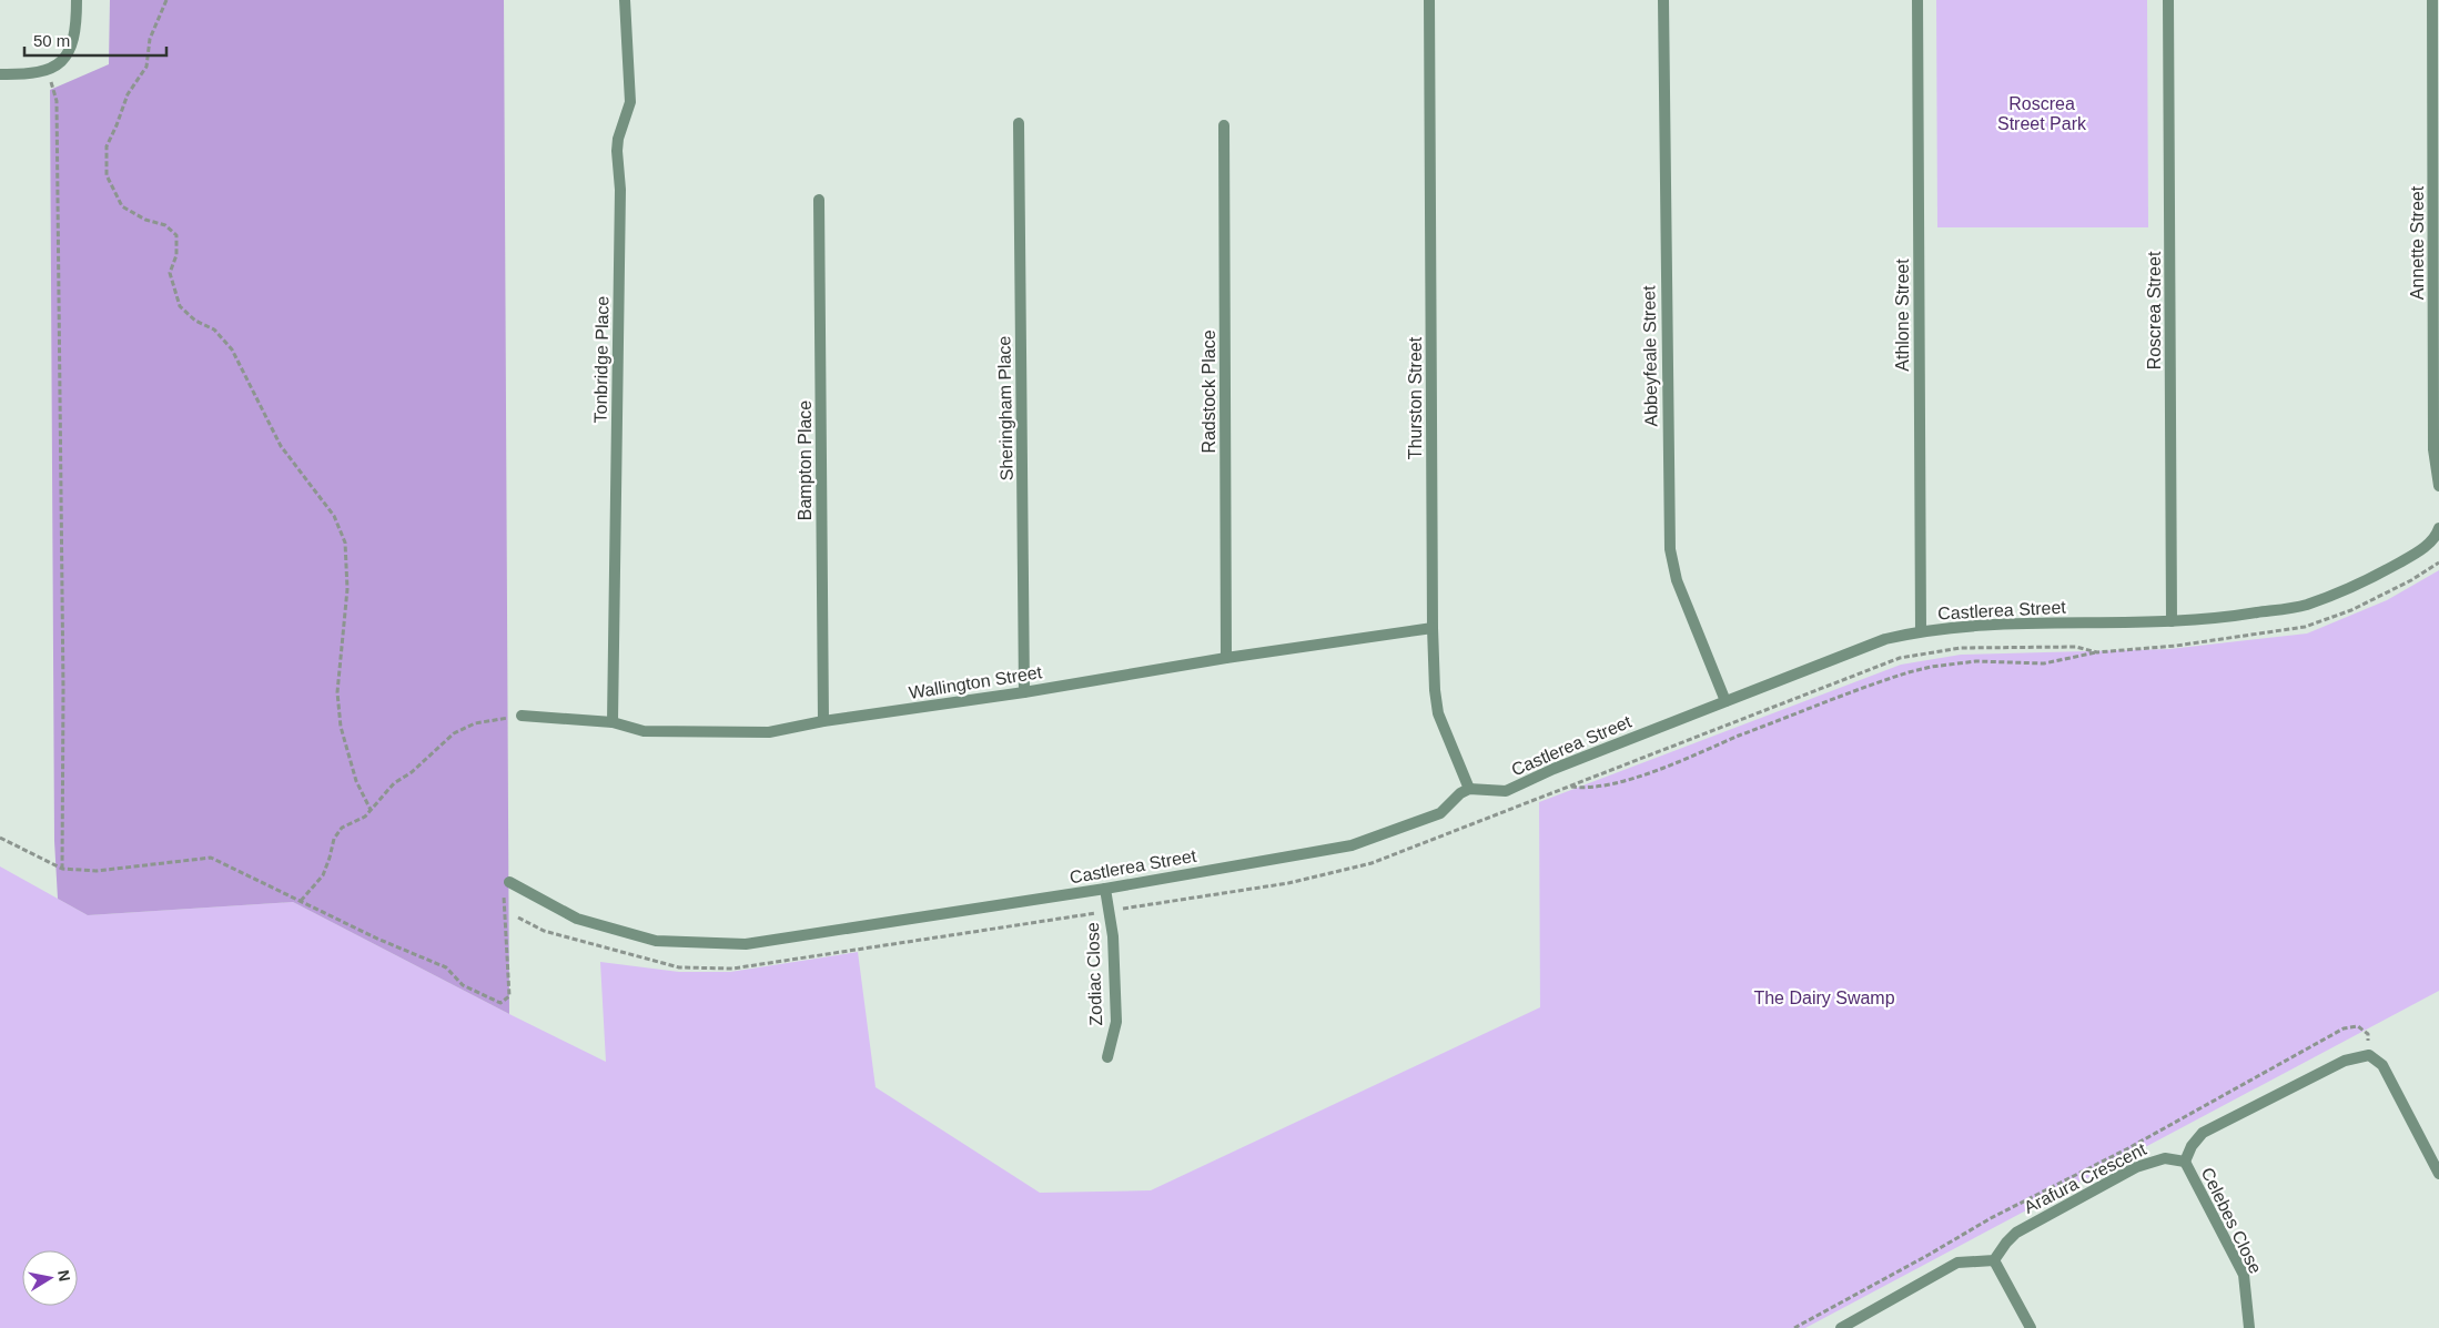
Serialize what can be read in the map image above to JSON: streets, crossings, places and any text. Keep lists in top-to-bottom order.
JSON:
{
  "streets": {
    "street": [
      "Annette Street",
      "Roscrea Street",
      "Athlone Street",
      "Abbeyfeale Street",
      "Tonbridge Place",
      "Radstock Place",
      "Thurston Street",
      "Sheringham Place",
      "Bampton Place",
      "Castlerea Street",
      "Wallington Street",
      "Zodiac Close",
      "Arafura Crescent",
      "Celebes Close"
    ]
  },
  "crossings": [
    ["Roscrea Street", "Castlerea Street"],
    ["Athlone Street", "Castlerea Street"],
    ["Abbeyfeale Street", "Castlerea Street"],
    ["Tonbridge Place", "Wallington Street"],
    ["Radstock Place", "Wallington Street"],
    ["Thurston Street", "Castlerea Street"],
    ["Thurston Street", "Wallington Street"],
    ["Sheringham Place", "Wallington Street"],
    ["Bampton Place", "Wallington Street"],
    ["Castlerea Street", "Zodiac Close"],
    ["Arafura Crescent", "Celebes Close"]
  ],
  "parks": ["Roscrea Street Park", "The Dairy Swamp"],
  "scale_bar": "50 m",
  "north": "right"
}
